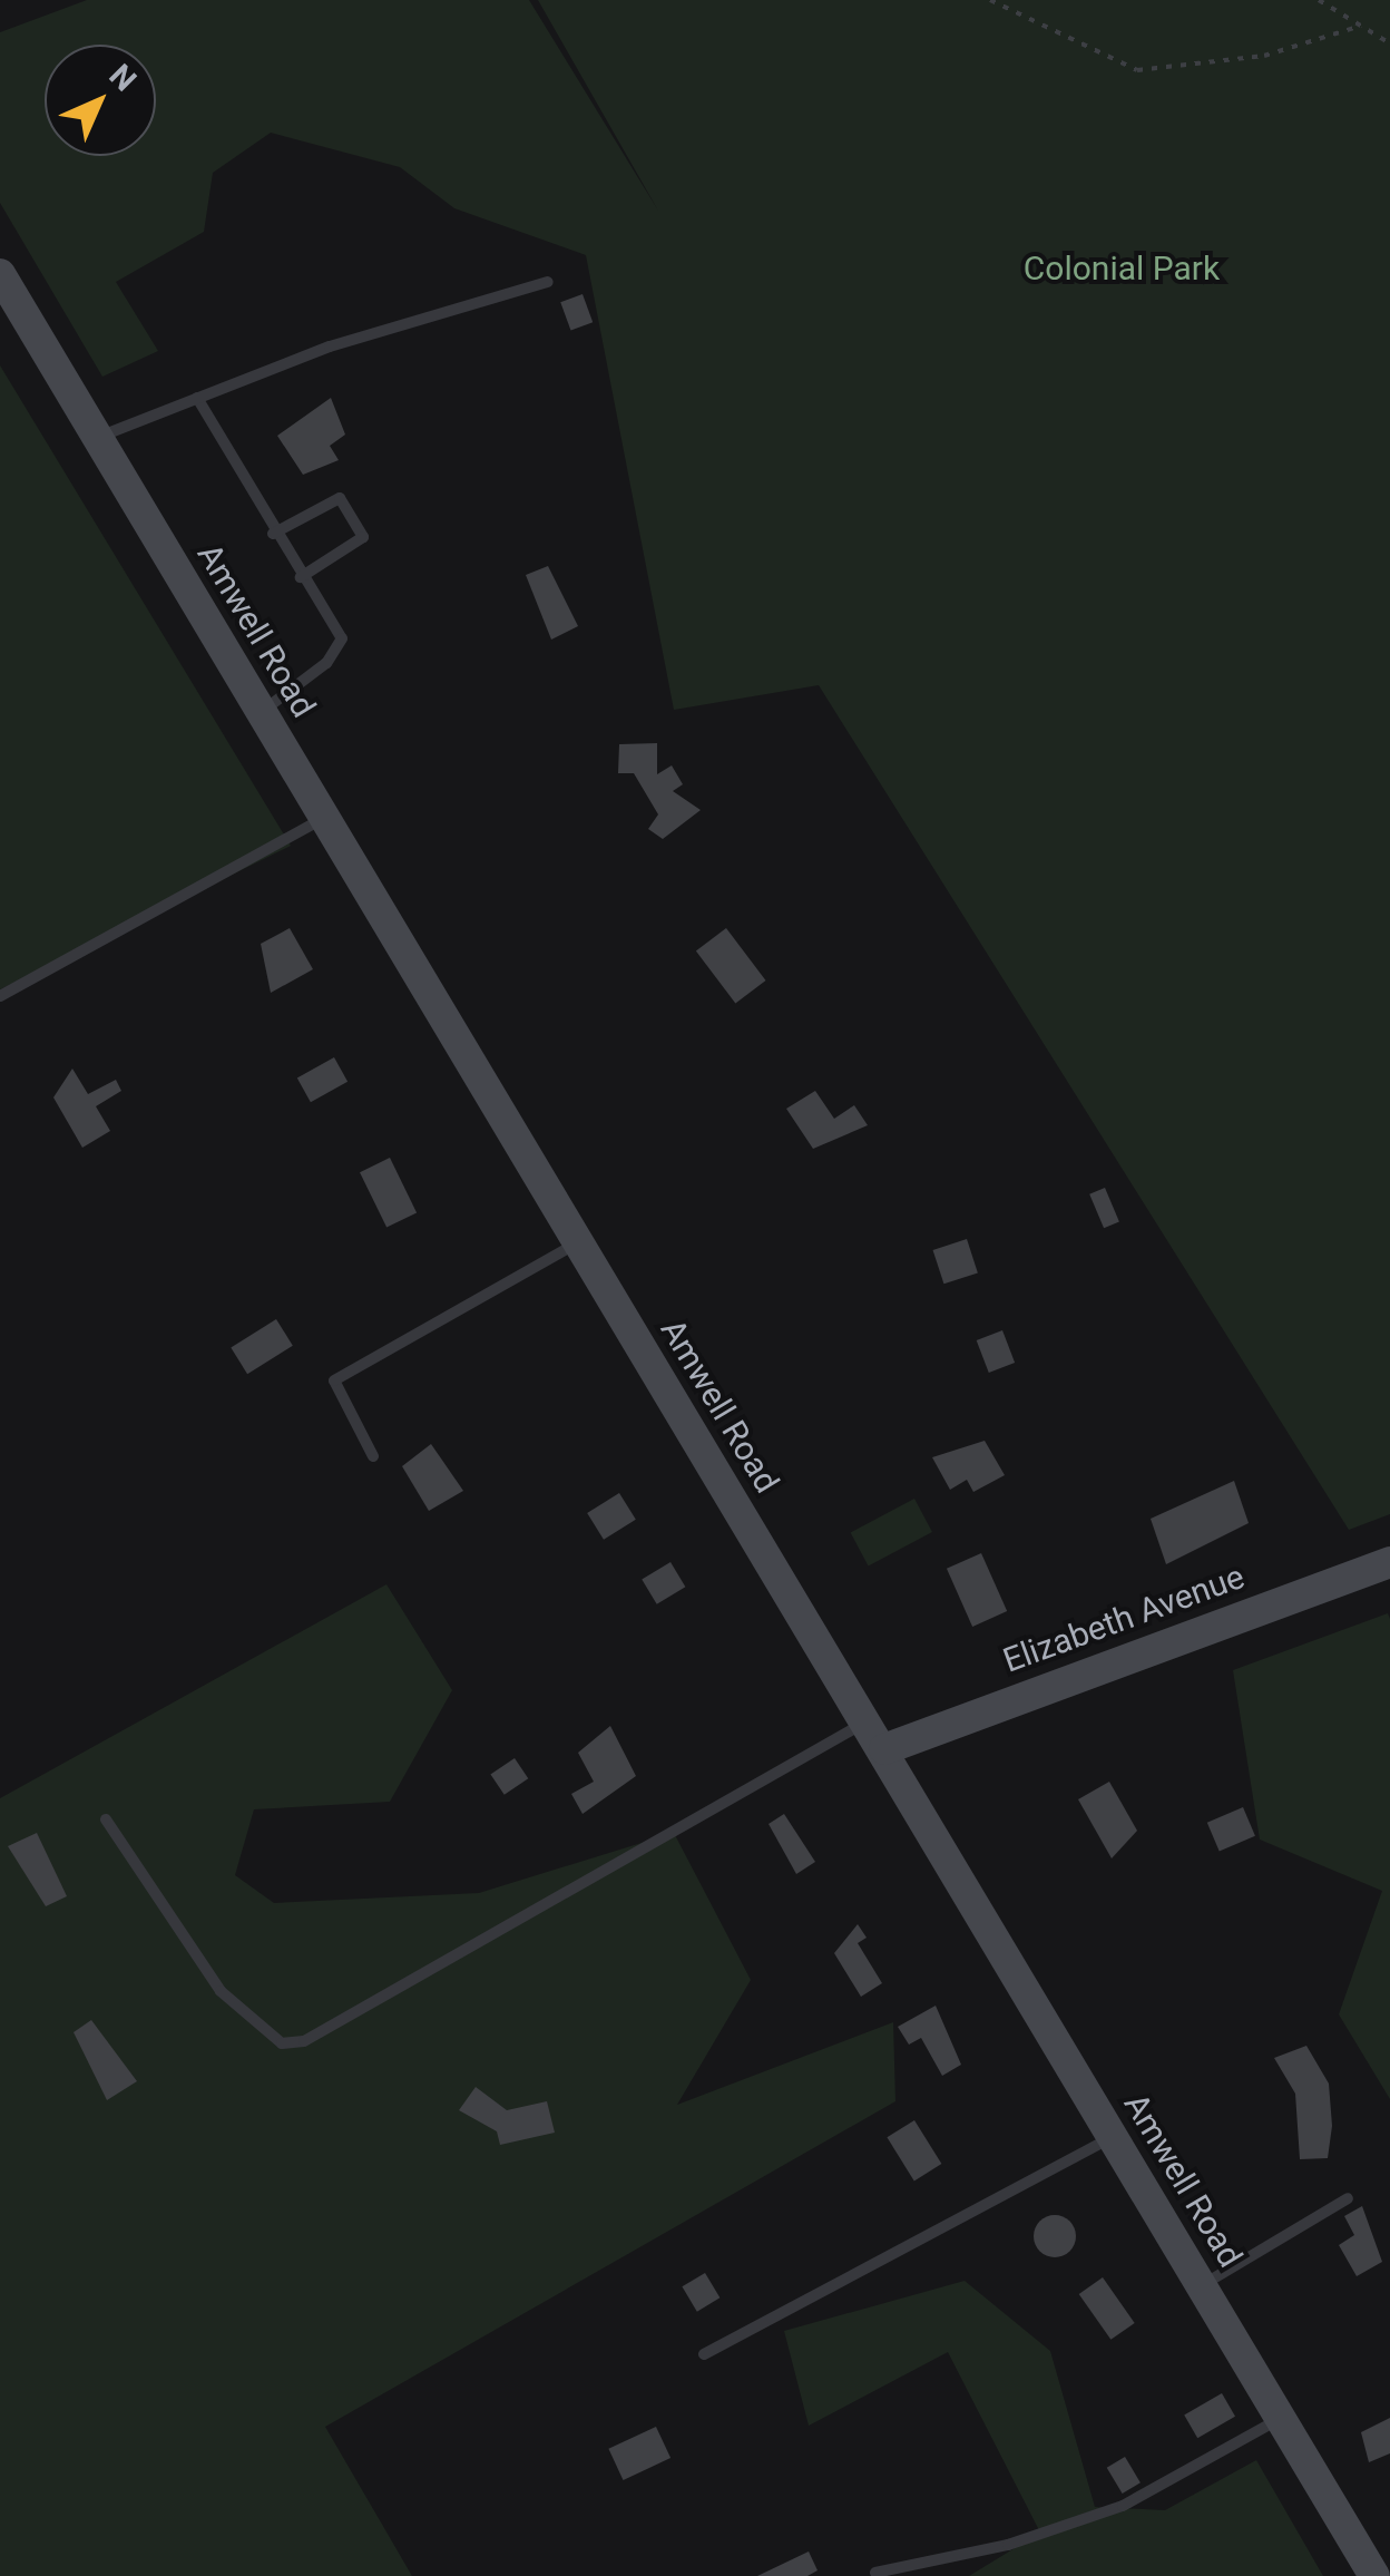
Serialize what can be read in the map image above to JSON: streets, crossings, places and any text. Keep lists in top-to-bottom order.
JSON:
{
  "streets": {
    "main road": ["Amwell Road", "Elizabeth Avenue"]
  },
  "crossings": [
    ["Amwell Road", "Elizabeth Avenue"]
  ],
  "parks": ["Colonial Park"],
  "north": "top right"
}
